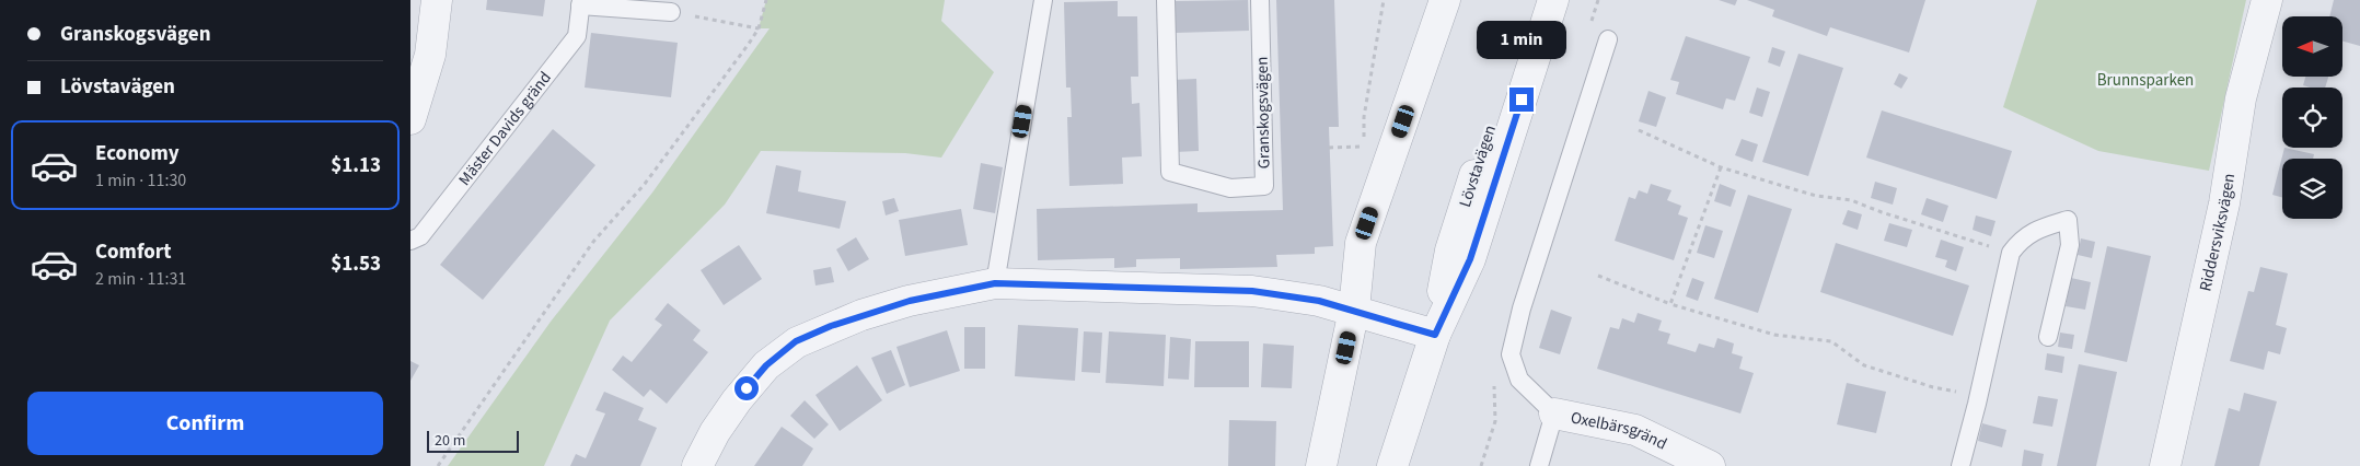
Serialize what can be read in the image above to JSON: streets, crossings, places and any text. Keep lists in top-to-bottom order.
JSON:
{
  "streets": {
    "street": ["Lövstavägen", "Riddersviksvägen", "Oxelbärsgränd"],
    "lane": ["Granskogsvägen", "Mäster Davids gränd"]
  },
  "parks": ["Brunnsparken"],
  "scale_bar": "20 m",
  "north": "left",
  "page": {
    "banner": ["Granskogsvägen", "Lövstavägen"],
    "bubble": "1 min",
    "list": [
      {
        "name": "Economy",
        "note": "1 min · 11:30",
        "value": "$1.13"
      },
      {
        "name": "Comfort",
        "note": "2 min · 11:31",
        "value": "$1.53"
      }
    ],
    "buttons": "Confirm",
    "scale": "20 m"
  }
}
